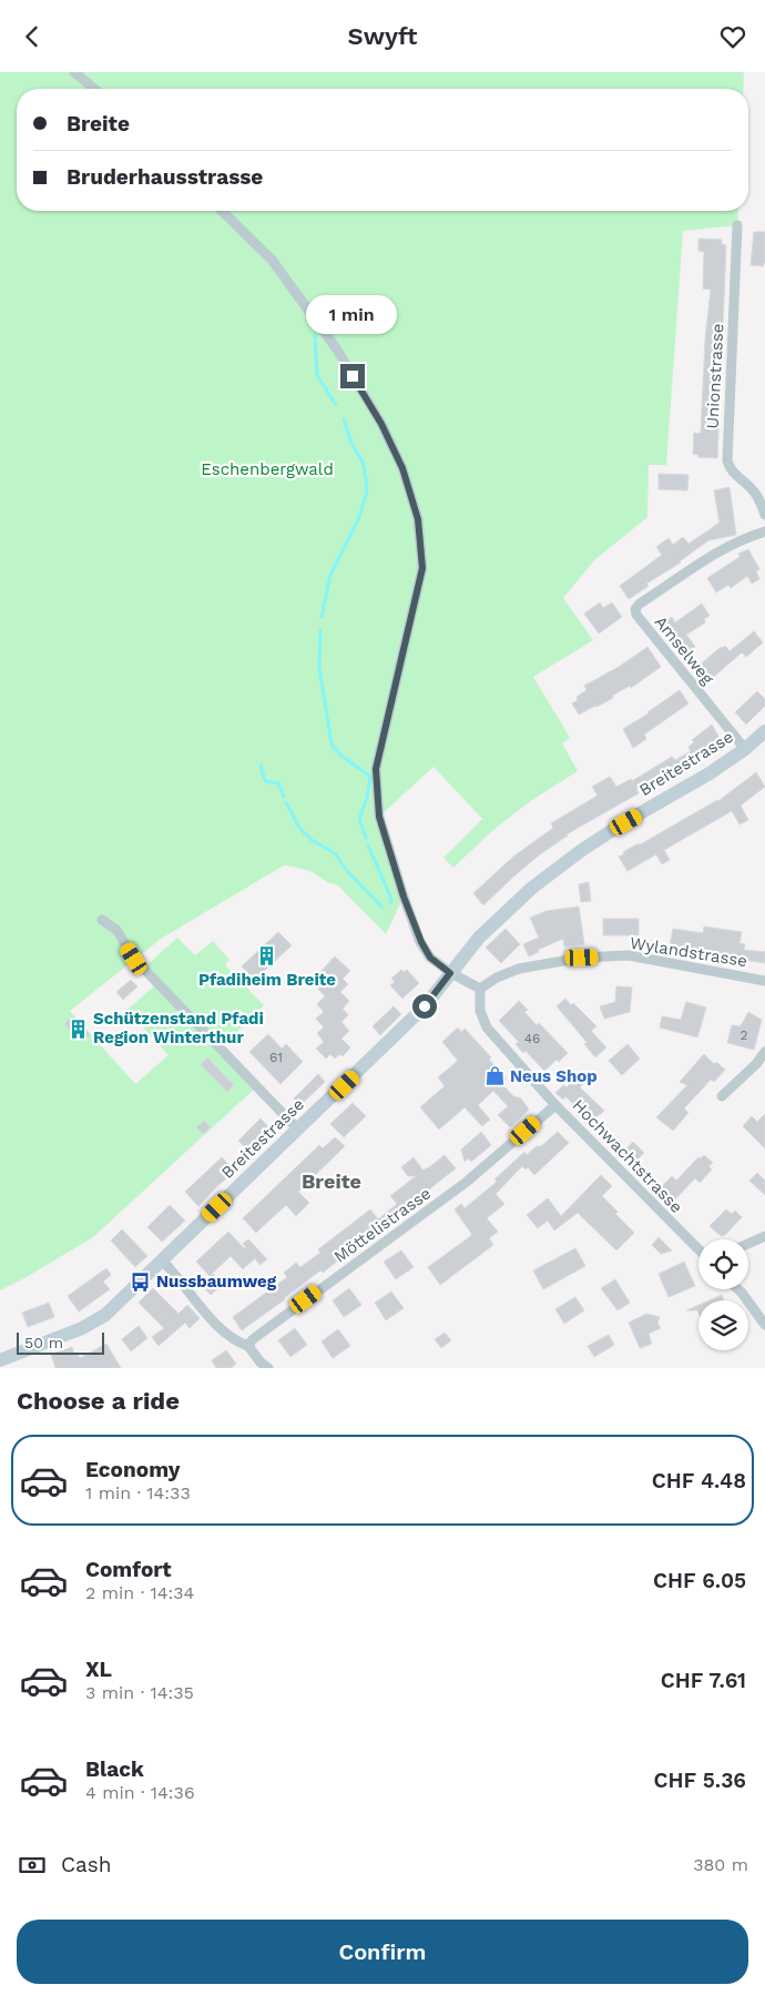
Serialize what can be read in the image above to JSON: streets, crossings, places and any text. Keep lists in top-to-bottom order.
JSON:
{
  "streets": {
    "main road": ["Breitestrasse"],
    "street": [
      "Unionstrasse",
      "Amselweg",
      "Wylandstrasse",
      "Hochwachtstrasse",
      "Möttelistrasse"
    ]
  },
  "crossings": [
    ["Amselweg", "Breitestrasse"],
    ["Wylandstrasse", "Hochwachtstrasse"],
    ["Hochwachtstrasse", "Möttelistrasse"]
  ],
  "districts": ["Breite"],
  "parks": ["Eschenbergwald"],
  "places": {
    "building": ["Pfadiheim Breite", "Schützenstand Pfadi Region Winterthur"],
    "shop": ["Neus Shop"],
    "bus stop": ["Nussbaumweg"]
  },
  "house_numbers": ["2", "46", "61"],
  "scale_bar": "50 m",
  "page": {
    "header": "Swyft",
    "banner": ["Breite", "Bruderhausstrasse"],
    "bubble": "1 min",
    "scale": "50 m",
    "heading": "Choose a ride",
    "list": [
      {
        "name": "Economy",
        "note": "1 min · 14:33",
        "value": "CHF 4.48"
      },
      {
        "name": "Comfort",
        "note": "2 min · 14:34",
        "value": "CHF 6.05"
      },
      {
        "name": "XL",
        "note": "3 min · 14:35",
        "value": "CHF 7.61"
      },
      {
        "name": "Black",
        "note": "4 min · 14:36",
        "value": "CHF 5.36"
      }
    ],
    "pay": ["Cash", "380 m"],
    "buttons": "Confirm"
  }
}
